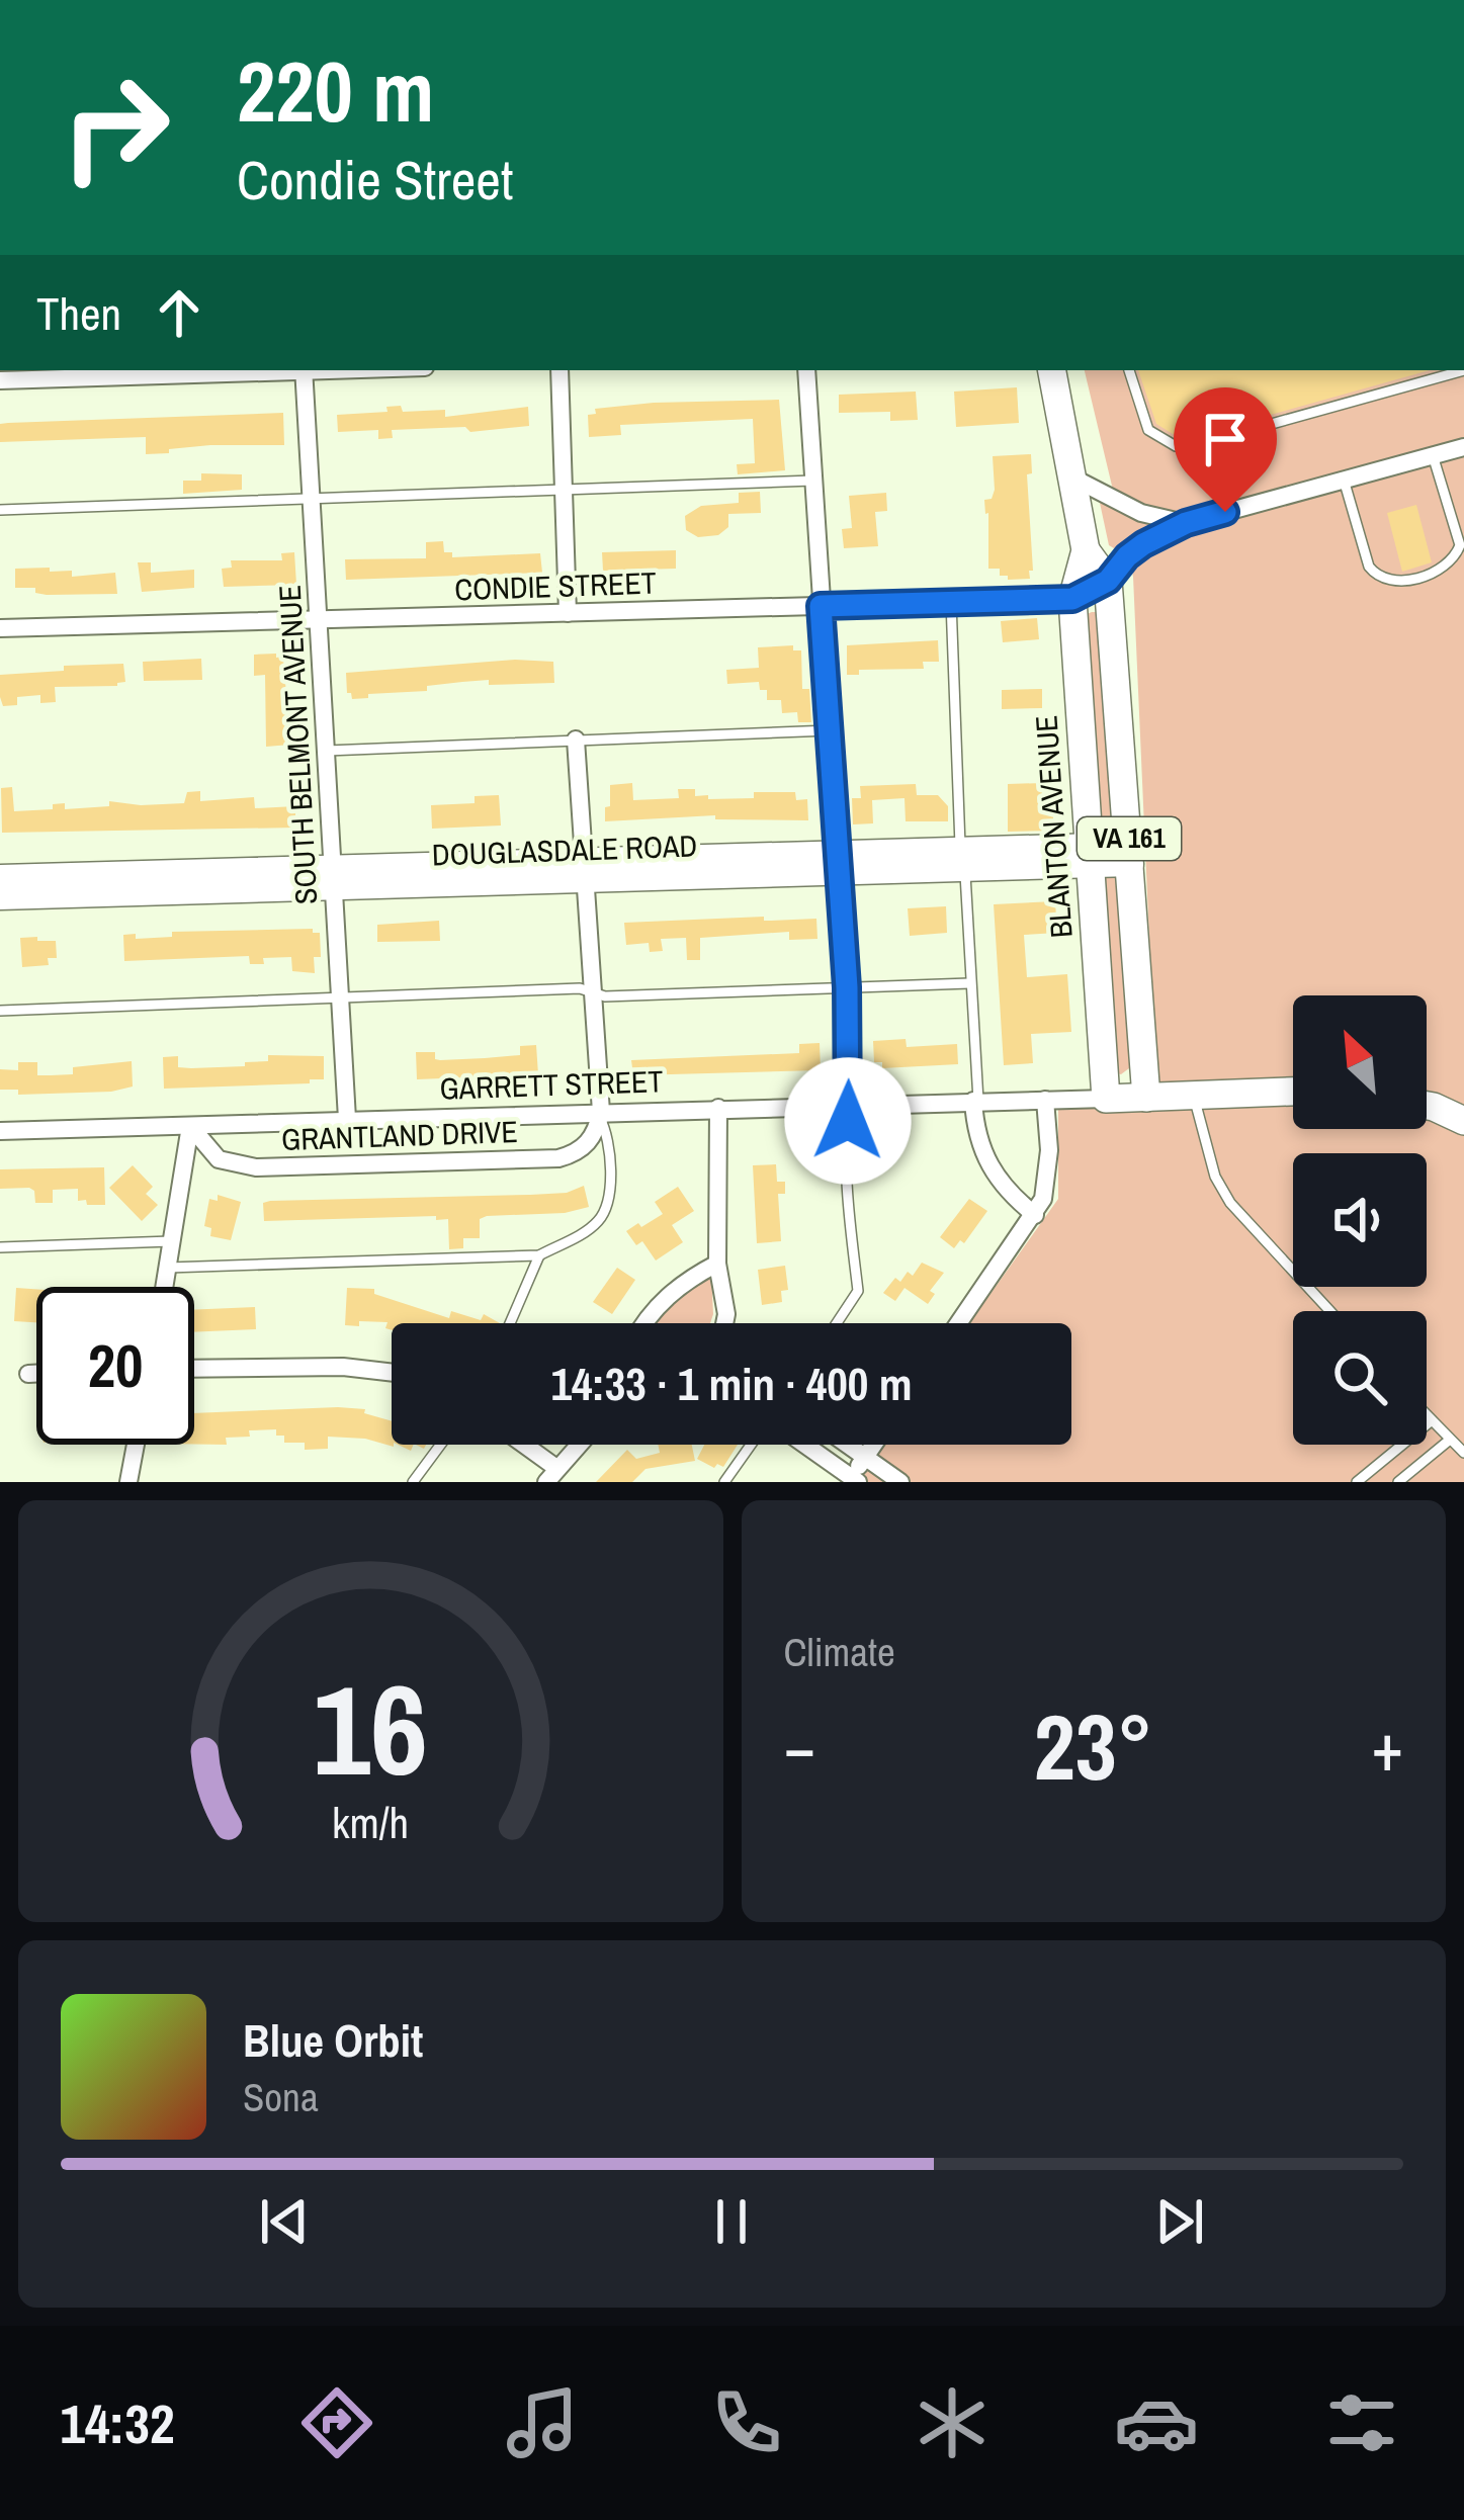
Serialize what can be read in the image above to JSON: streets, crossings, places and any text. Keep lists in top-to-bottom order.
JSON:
{
  "streets": {
    "main road": ["BLANTON AVENUE", "VA 161"],
    "street": [
      "CONDIE STREET",
      "SOUTH BELMONT AVENUE",
      "DOUGLASDALE ROAD",
      "GARRETT STREET",
      "GRANTLAND DRIVE"
    ]
  },
  "crossings": [
    ["CONDIE STREET", "SOUTH BELMONT AVENUE"],
    ["CONDIE STREET", "BLANTON AVENUE"],
    ["CONDIE STREET", "VA 161"],
    ["SOUTH BELMONT AVENUE", "DOUGLASDALE ROAD"],
    ["SOUTH BELMONT AVENUE", "GARRETT STREET"],
    ["BLANTON AVENUE", "VA 161"],
    ["BLANTON AVENUE", "DOUGLASDALE ROAD"],
    ["BLANTON AVENUE", "GARRETT STREET"],
    ["VA 161", "DOUGLASDALE ROAD"],
    ["GARRETT STREET", "GRANTLAND DRIVE"]
  ],
  "north": "top left",
  "page": {
    "turn": ["220 m", "Condie Street"],
    "then": "Then",
    "limit": "20",
    "trip": "14:33 · 1 min · 400 m",
    "tile": "Climate",
    "heat": ["−", "23°", "+"],
    "song": ["Blue Orbit", "Sona"],
    "tabs": "14:32",
    "gauge": ["16", "km/h"]
  }
}
